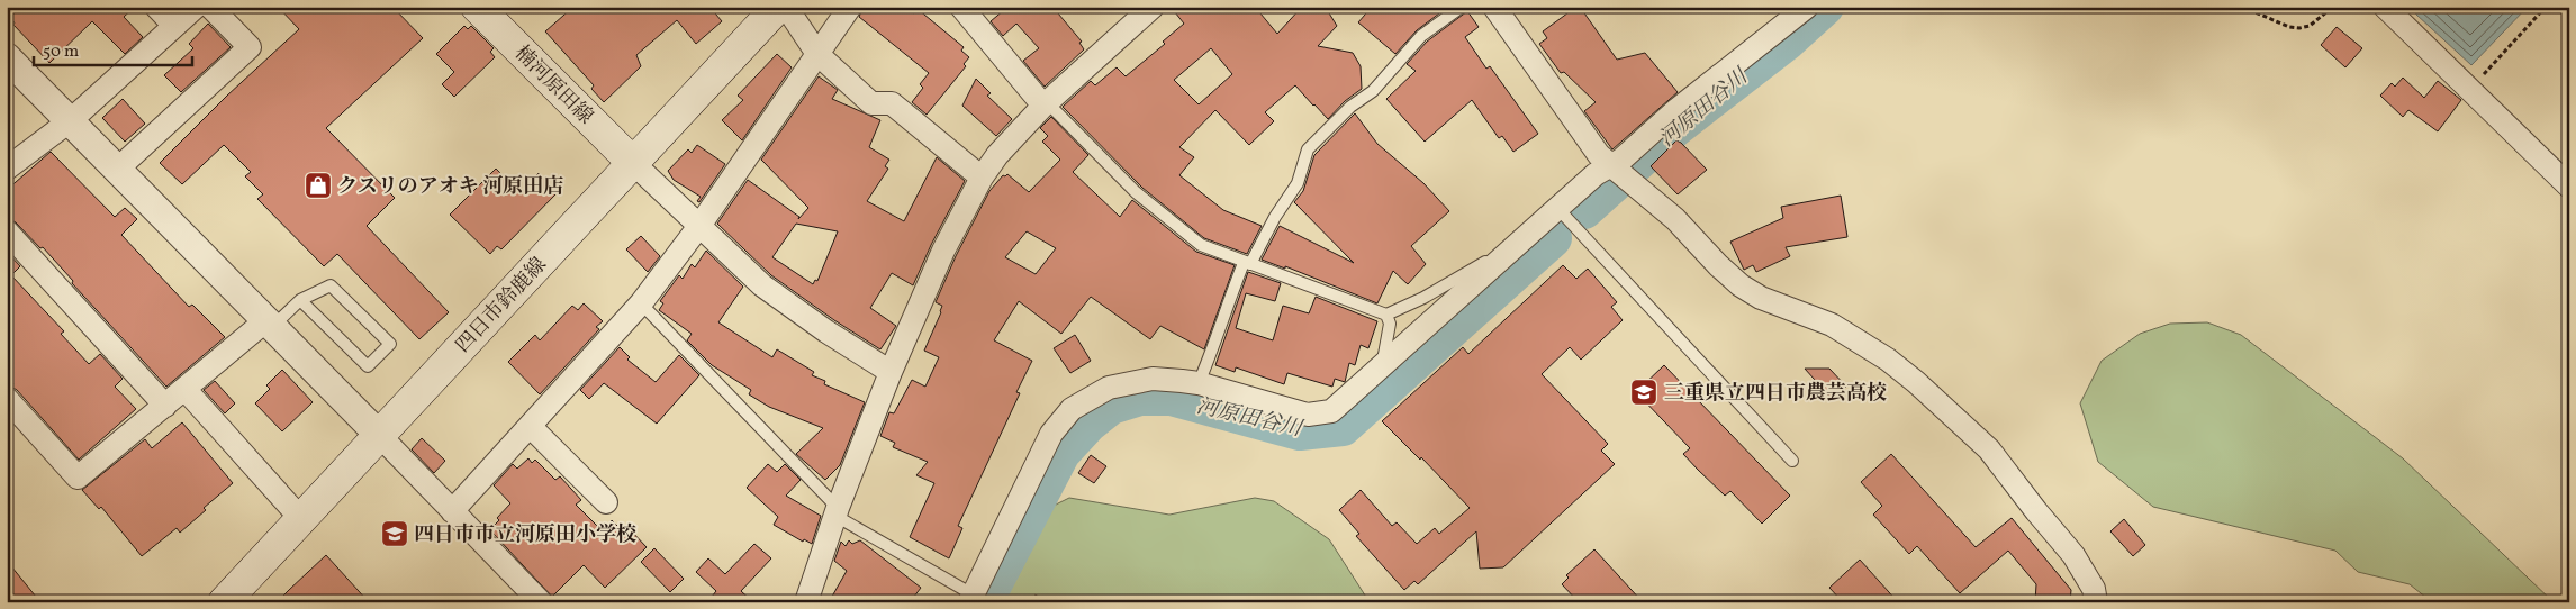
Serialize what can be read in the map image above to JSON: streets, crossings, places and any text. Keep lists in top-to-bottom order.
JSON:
{
  "streets": {
    "main road": ["楠河原田線", "四日市鈴鹿線"]
  },
  "crossings": [
    ["楠河原田線", "四日市鈴鹿線"]
  ],
  "water": ["河原田谷川"],
  "places": {
    "shop": ["クスリのアオキ 河原田店"],
    "school or university": ["三重県立四日市農芸高校", "四日市市立河原田小学校"]
  },
  "scale_bar": "50 m"
}
